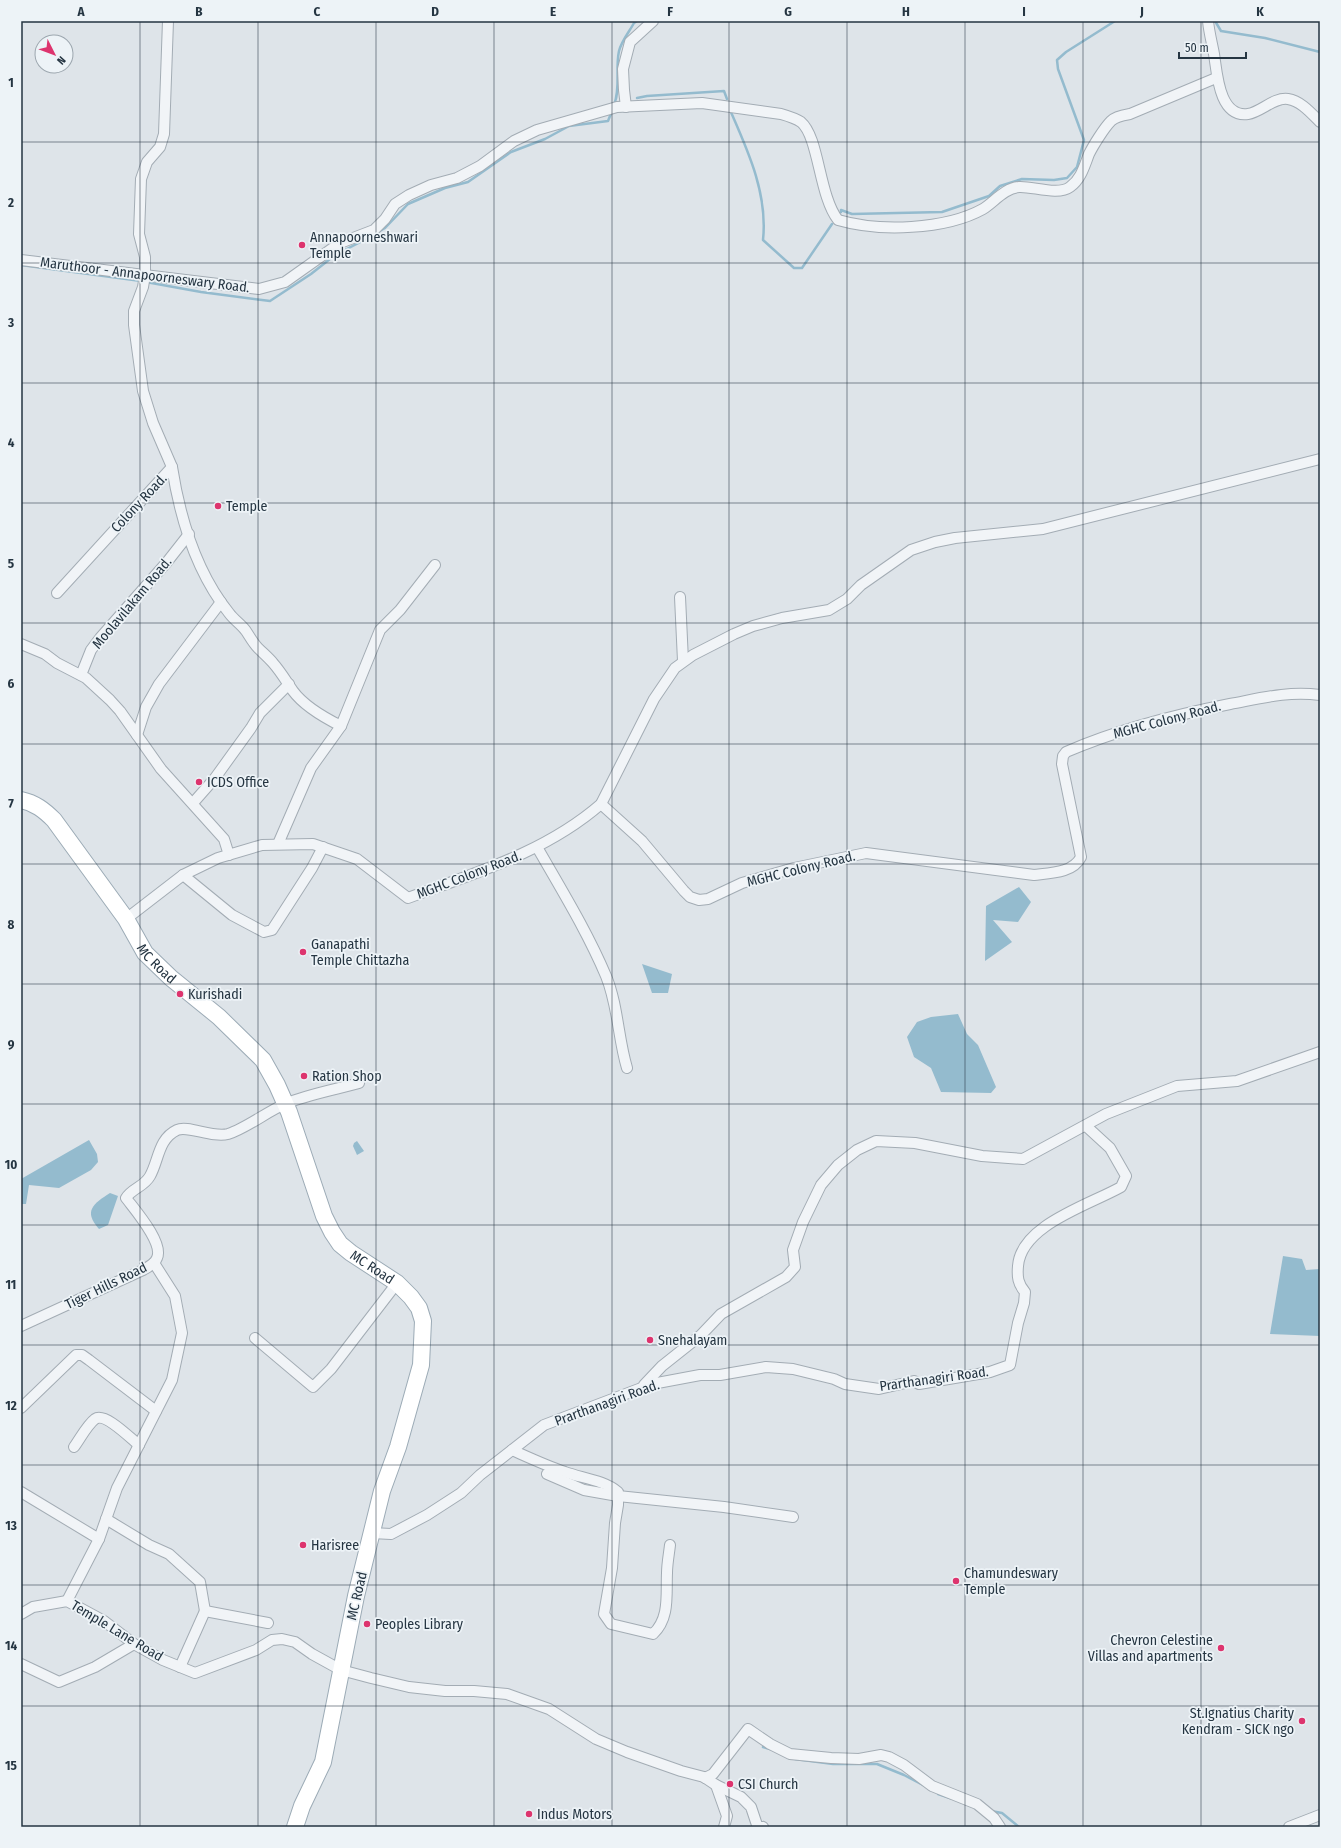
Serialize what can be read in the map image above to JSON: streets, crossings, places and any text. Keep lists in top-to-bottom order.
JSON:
{
  "streets": {
    "main road": ["MC Road"],
    "street": [
      "Maruthoor - Annapoorneswary Road.",
      "Colony Road.",
      "Moolavilakam Road.",
      "MGHC Colony Road.",
      "Tiger Hills Road",
      "Prarthanagiri Road.",
      "Temple Lane Road"
    ]
  },
  "crossings": [
    ["Colony Road.", "Moolavilakam Road."],
    ["MGHC Colony Road.", "MC Road"],
    ["MC Road", "Tiger Hills Road"],
    ["MC Road", "Prarthanagiri Road."],
    ["MC Road", "Temple Lane Road"]
  ],
  "places": [
    "Annapoorneshwari Temple",
    "Temple",
    "ICDS Office",
    "Ganapathi Temple Chittazha",
    "Kurishadi",
    "Ration Shop",
    "Snehalayam",
    "Harisree",
    "Chamundeswary Temple",
    "Peoples Library",
    "Chevron Celestine Villas and apartments",
    "St.Ignatius Charity Kendram - SICK ngo",
    "CSI Church",
    "Indus Motors"
  ],
  "scale_bar": "50 m",
  "north": "bottom right",
  "grid": {
    "columns": [
      "A",
      "B",
      "C",
      "D",
      "E",
      "F",
      "G",
      "H",
      "I",
      "J",
      "K"
    ],
    "rows": [
      "1",
      "2",
      "3",
      "4",
      "5",
      "6",
      "7",
      "8",
      "9",
      "10",
      "11",
      "12",
      "13",
      "14",
      "15"
    ]
  }
}
